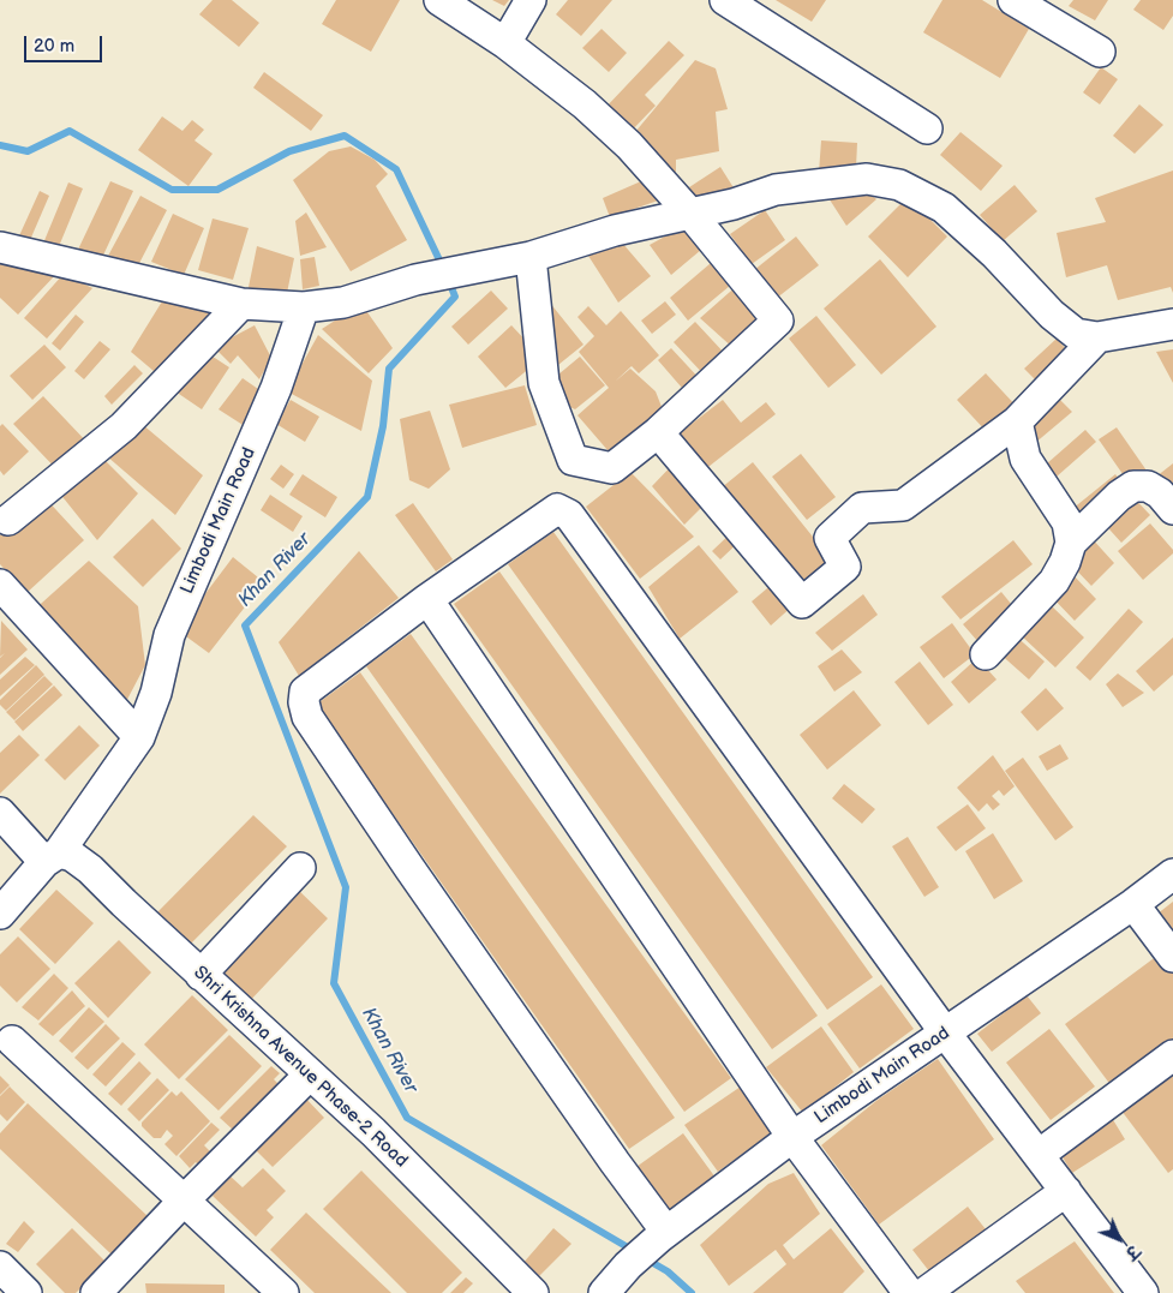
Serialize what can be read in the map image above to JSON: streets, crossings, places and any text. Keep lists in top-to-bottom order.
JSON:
{
  "streets": {
    "street": ["Limbodi Main Road", "Shri Krishna Avenue Phase-2 Road"]
  },
  "crossings": [
    ["Limbodi Main Road", "Shri Krishna Avenue Phase-2 Road"]
  ],
  "water": ["Khan River"],
  "scale_bar": "20 m",
  "north": "bottom right"
}
